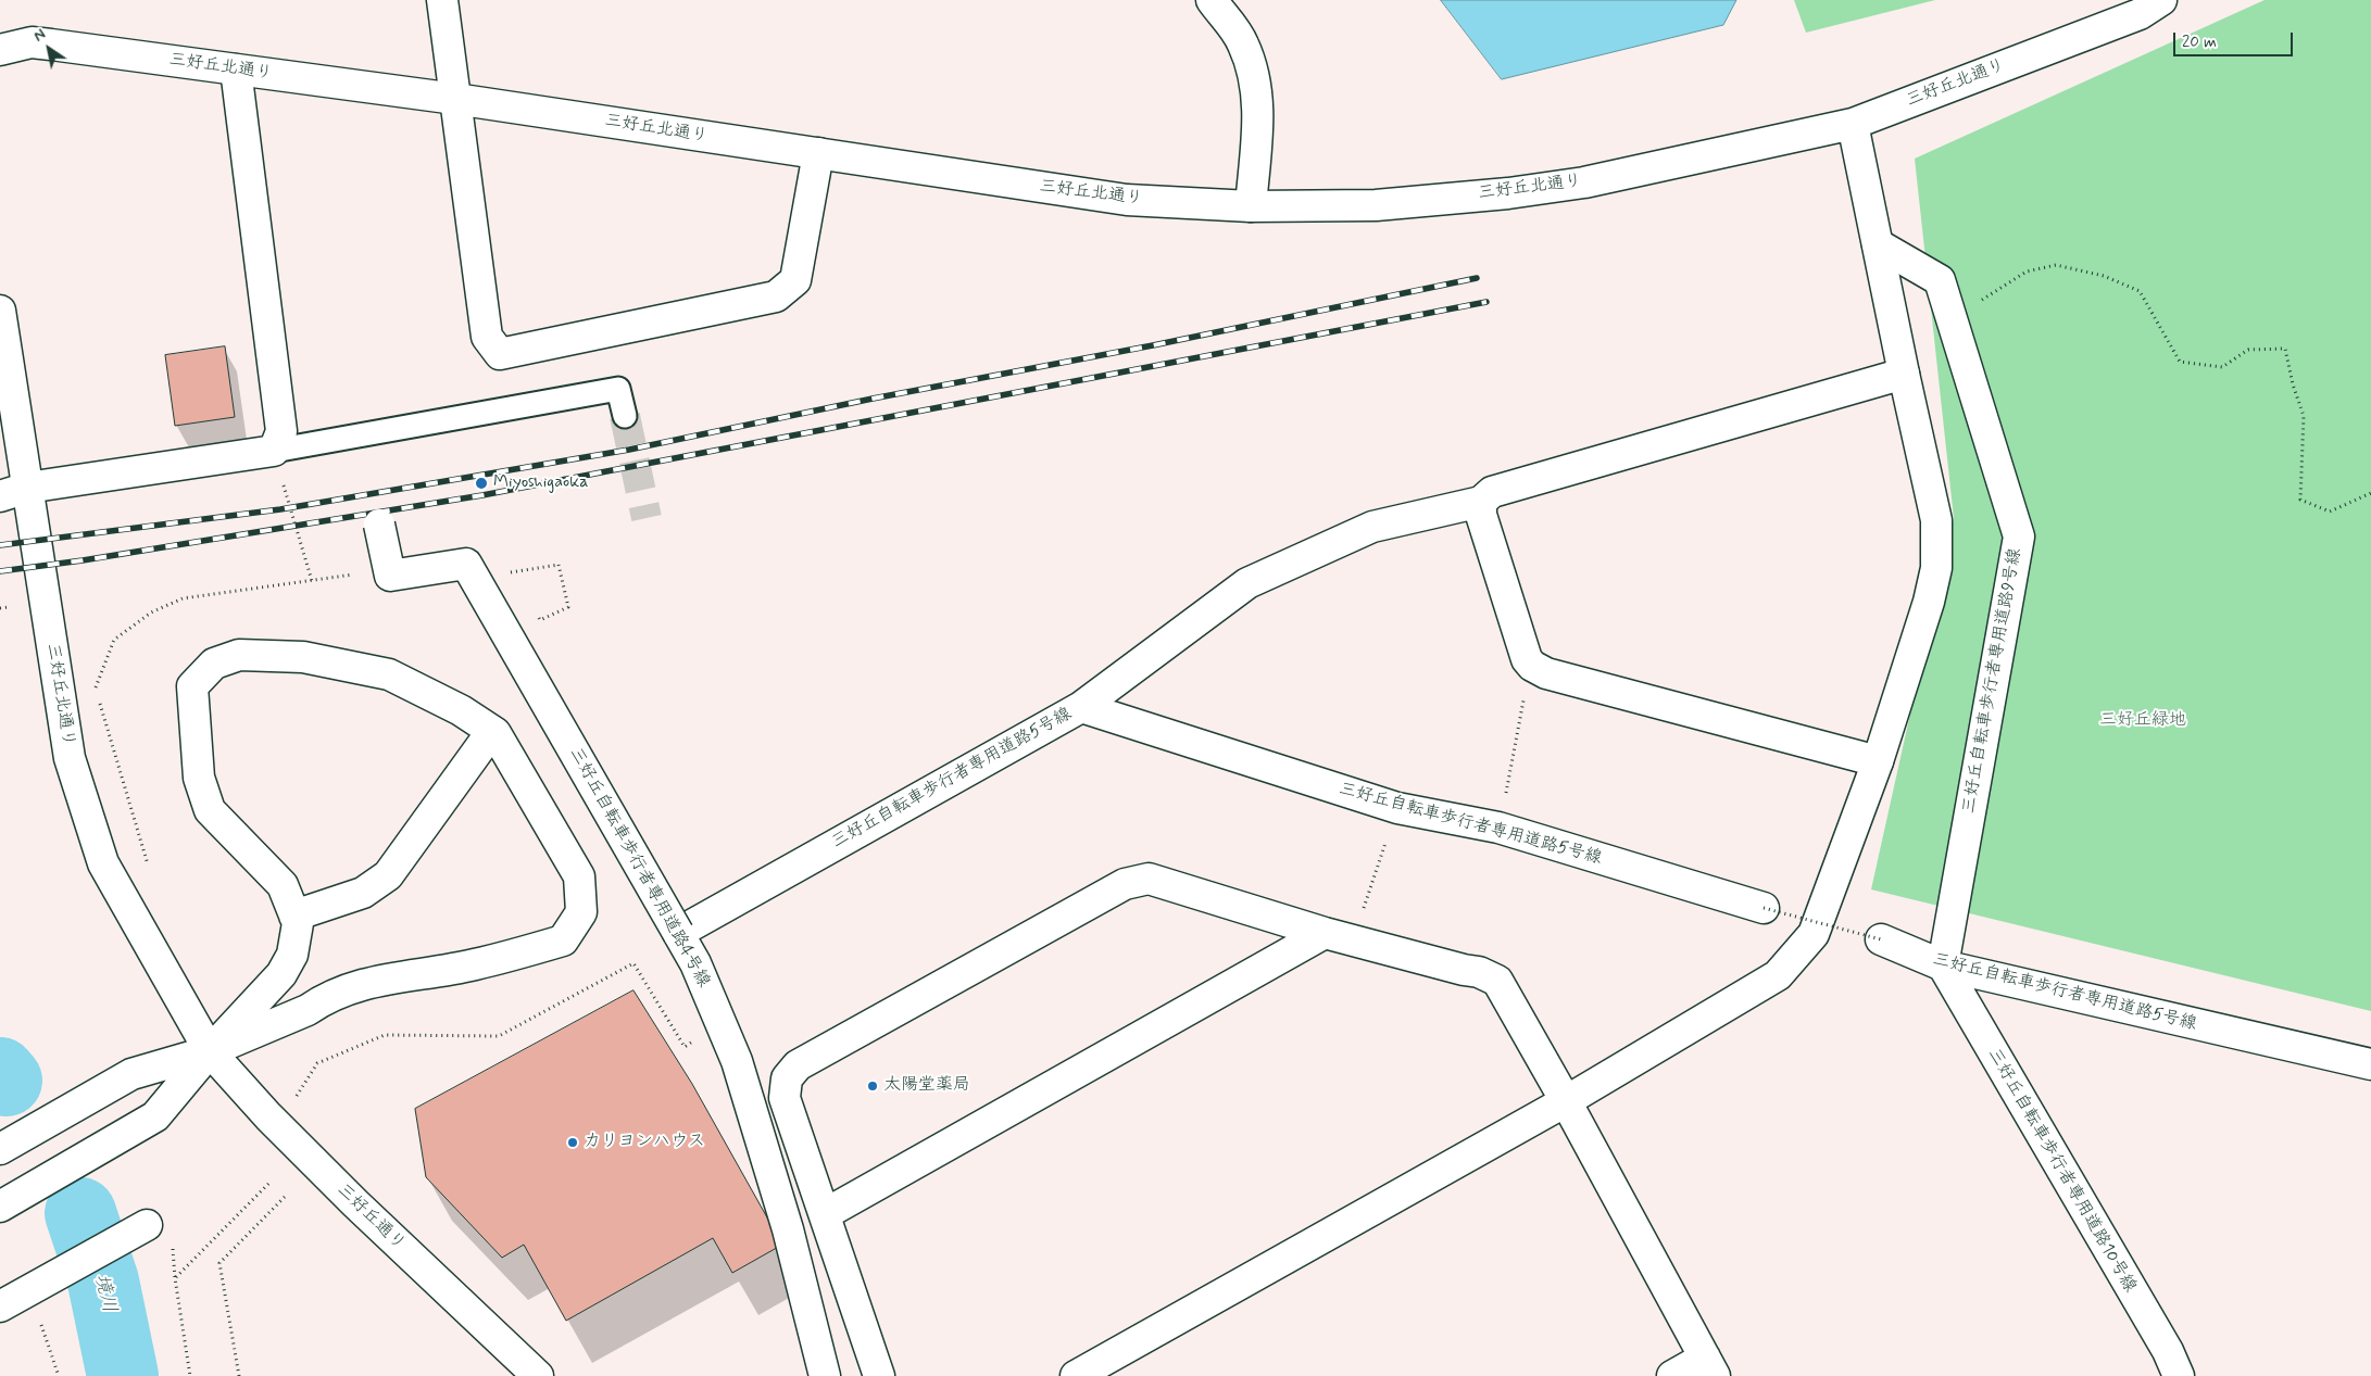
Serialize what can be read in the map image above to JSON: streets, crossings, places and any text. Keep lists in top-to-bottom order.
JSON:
{
  "streets": {
    "street": [
      "三好丘北通り",
      "三好丘自転車歩行者専用道路9号線",
      "三好丘自転車歩行者専用道路5号線",
      "三好丘自転車歩行者専用道路4号線",
      "三好丘自転車歩行者専用道路10号線",
      "三好丘通り"
    ]
  },
  "crossings": [
    ["三好丘北通り", "三好丘通り"],
    ["三好丘自転車歩行者専用道路9号線", "三好丘自転車歩行者専用道路5号線"],
    ["三好丘自転車歩行者専用道路9号線", "三好丘自転車歩行者専用道路10号線"],
    ["三好丘自転車歩行者専用道路5号線", "三好丘自転車歩行者専用道路4号線"],
    ["三好丘自転車歩行者専用道路5号線", "三好丘自転車歩行者専用道路10号線"]
  ],
  "water": ["境川"],
  "parks": ["三好丘緑地"],
  "places": ["Miyoshigaoka", "太陽堂薬局", "カリヨンハウス"],
  "scale_bar": "20 m",
  "north": "top left"
}
